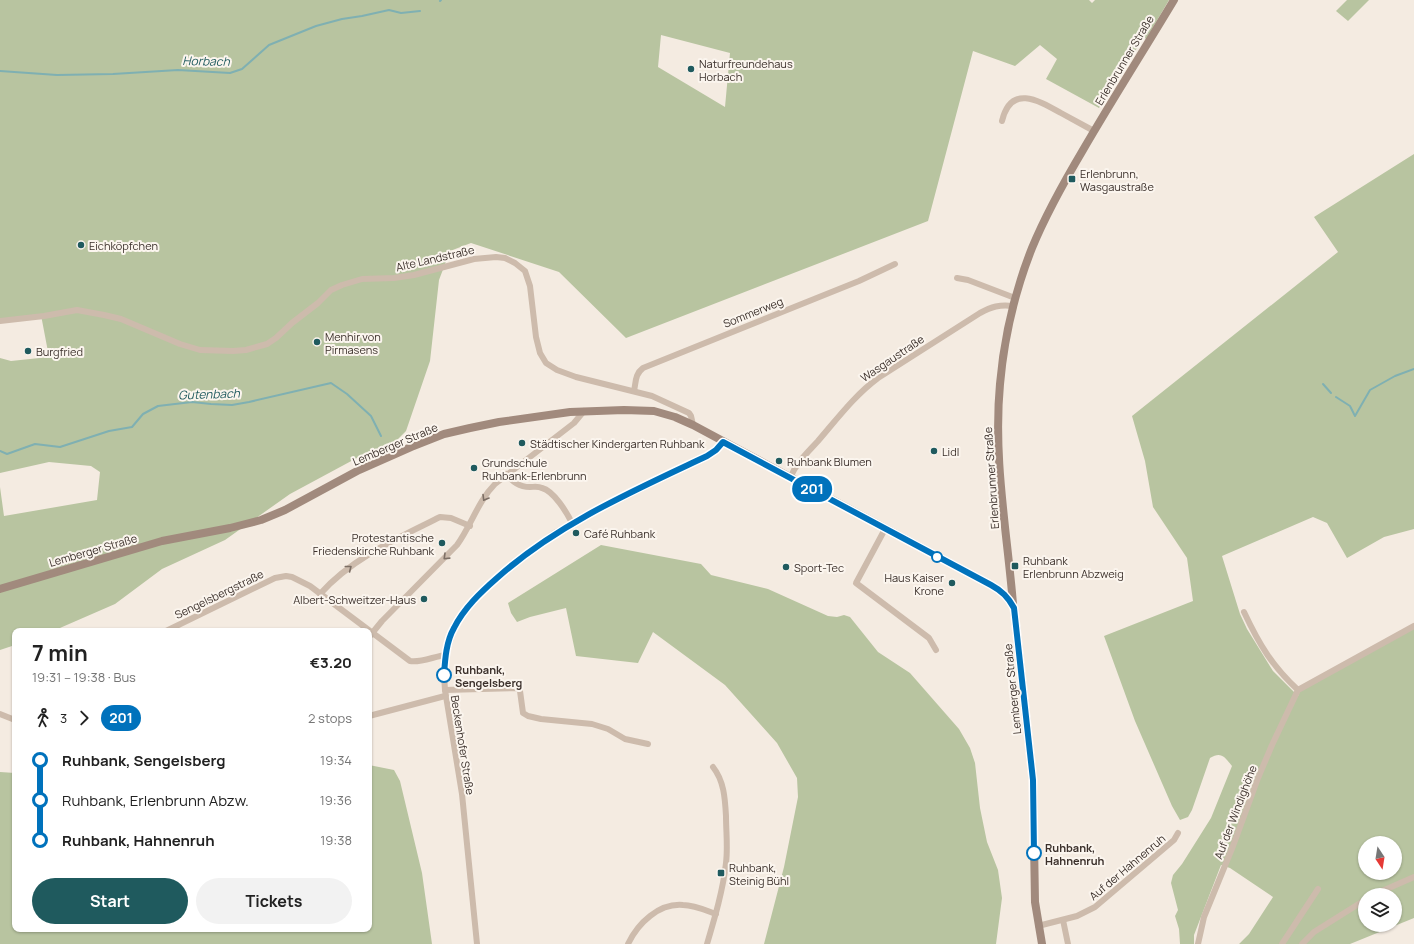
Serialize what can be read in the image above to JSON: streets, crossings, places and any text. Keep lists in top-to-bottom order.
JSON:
{
  "streets": {
    "main road": ["Erlenbrunner Straße", "Lemberger Straße"],
    "street": [
      "Alte Landstraße",
      "Sommerweg",
      "Wasgaustraße",
      "Sengelsbergstraße",
      "Beckenhofer Straße",
      "Auf der Windighöhe",
      "Auf der Hahnenruh"
    ]
  },
  "crossings": [
    ["Erlenbrunner Straße", "Wasgaustraße"],
    ["Erlenbrunner Straße", "Lemberger Straße"],
    ["Alte Landstraße", "Sommerweg"],
    ["Alte Landstraße", "Lemberger Straße"],
    ["Wasgaustraße", "Lemberger Straße"],
    ["Lemberger Straße", "Beckenhofer Straße"],
    ["Lemberger Straße", "Auf der Hahnenruh"],
    ["Sengelsbergstraße", "Beckenhofer Straße"]
  ],
  "water": ["Horbach", "Gutenbach"],
  "places": {
    "other": [
      "Naturfreundehaus Horbach",
      "Eichköpfchen",
      "Menhir von Pirmasens",
      "Burgfried",
      "Städtischer Kindergarten Ruhbank",
      "Lidl",
      "Ruhbank Blumen",
      "Grundschule Ruhbank-Erlenbrunn",
      "Café Ruhbank",
      "Protestantische Friedenskirche Ruhbank",
      "Sport-Tec",
      "Haus Kaiser Krone",
      "Albert-Schweitzer-Haus",
      "Ruhbank, Sengelsberg",
      "Ruhbank, Hahnenruh"
    ],
    "transit": ["Erlenbrunn, Wasgaustraße", "Ruhbank Erlenbrunn Abzweig", "Ruhbank, Steinig Bühl"]
  },
  "lines": ["bus line 201"],
  "north": "bottom",
  "page": {
    "on_map": "201",
    "heading": ["7 min", "19:31 – 19:38 · Bus", "€3.20"],
    "legs": ["3", "201", "2 stops"],
    "list": [
      {
        "name": "Ruhbank, Sengelsberg",
        "value": "19:34"
      },
      {
        "name": "Ruhbank, Erlenbrunn Abzw.",
        "value": "19:36"
      },
      {
        "name": "Ruhbank, Hahnenruh",
        "value": "19:38"
      }
    ],
    "buttons": ["Start", "Tickets"]
  }
}
